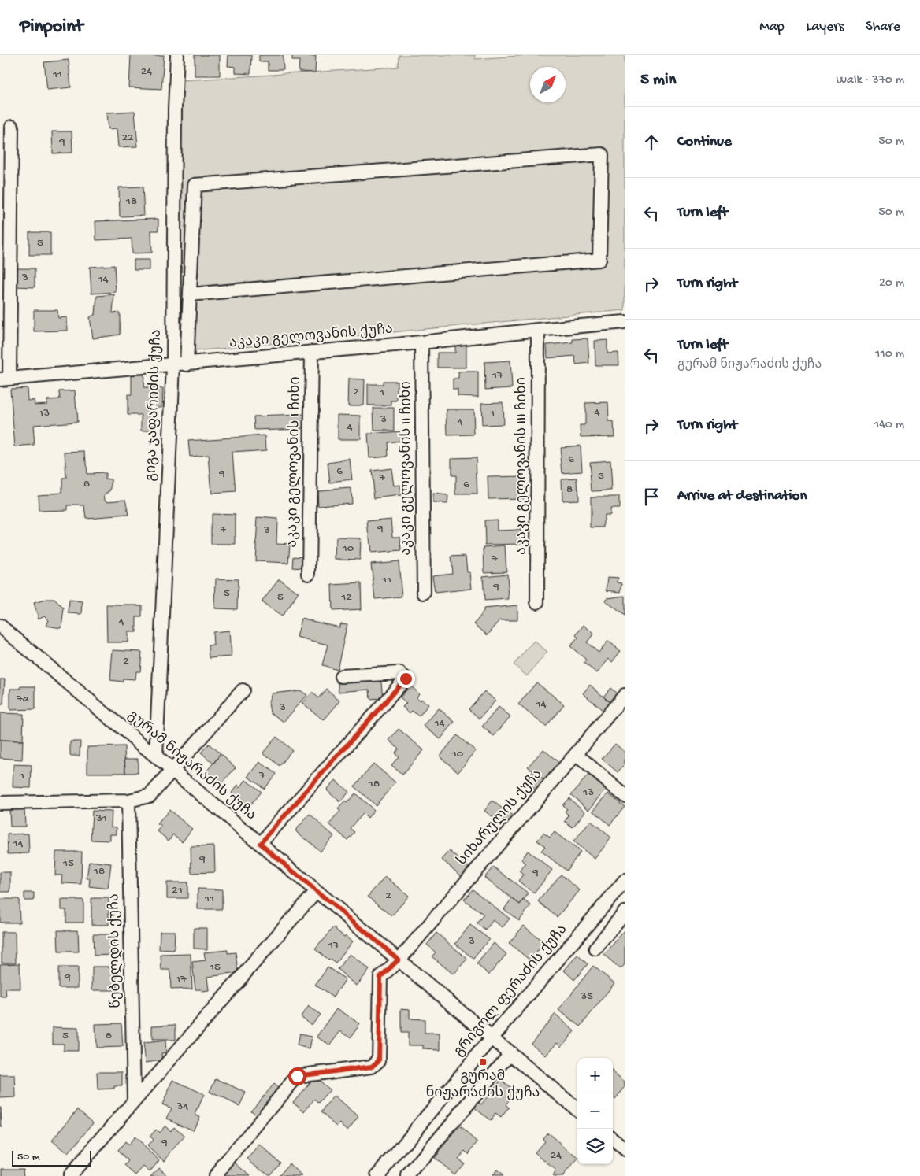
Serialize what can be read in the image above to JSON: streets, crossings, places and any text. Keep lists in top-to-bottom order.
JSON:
{
  "streets": {
    "street": [
      "აკაკი გელოვანის ქუჩა",
      "გიგა ჯაფარიძის ქუჩა",
      "აკაკი გელოვანის I ჩიხი",
      "აკაკი გელოვანის III ჩიხი",
      "აკაკი გელოვანის II ჩიხი",
      "გურამ ნიჟარაძის ქუჩა",
      "სიხარულის ქუჩა",
      "წებელდის ქუჩა",
      "გრიგოლ ფერაძის ქუჩა"
    ]
  },
  "crossings": [
    ["აკაკი გელოვანის ქუჩა", "გიგა ჯაფარიძის ქუჩა"],
    ["აკაკი გელოვანის ქუჩა", "აკაკი გელოვანის I ჩიხი"],
    ["აკაკი გელოვანის ქუჩა", "აკაკი გელოვანის III ჩიხი"],
    ["აკაკი გელოვანის ქუჩა", "აკაკი გელოვანის II ჩიხი"],
    ["გიგა ჯაფარიძის ქუჩა", "გურამ ნიჟარაძის ქუჩა"],
    ["გურამ ნიჟარაძის ქუჩა", "სიხარულის ქუჩა"],
    ["გურამ ნიჟარაძის ქუჩა", "გრიგოლ ფერაძის ქუჩა"]
  ],
  "places": {
    "transit": ["გურამ ნიჟარაძის ქუჩა"]
  },
  "house_numbers": [
    "24",
    "11",
    "22",
    "9",
    "18",
    "5",
    "3",
    "14",
    "17",
    "2",
    "1",
    "4",
    "13",
    "1",
    "3",
    "4",
    "4",
    "6",
    "6",
    "9",
    "5",
    "7",
    "8",
    "6",
    "8",
    "9",
    "7",
    "3",
    "10",
    "7",
    "11",
    "9",
    "5",
    "5",
    "12",
    "4",
    "2",
    "7a",
    "14",
    "3",
    "14",
    "10",
    "7",
    "1",
    "18",
    "13",
    "31",
    "14",
    "9",
    "15",
    "18",
    "9",
    "21",
    "2",
    "11",
    "3",
    "17",
    "15",
    "9",
    "17",
    "35",
    "5",
    "8",
    "34",
    "9",
    "24"
  ],
  "scale_bar": "50 m",
  "north": "top right",
  "page": {
    "header": "Pinpoint",
    "nav": ["Map", "Layers", "Share"],
    "heading": ["5 min", "Walk · 370 m"],
    "list": [
      ["Continue", "50 m"],
      ["Turn left", "50 m"],
      ["Turn right", "20 m"],
      ["Turn left", "გურამ ნიჟარაძის ქუჩა", "110 m"],
      ["Turn right", "140 m"],
      "Arrive at destination"
    ],
    "map_buttons": ["+", "−"],
    "scale": "50 m"
  }
}
